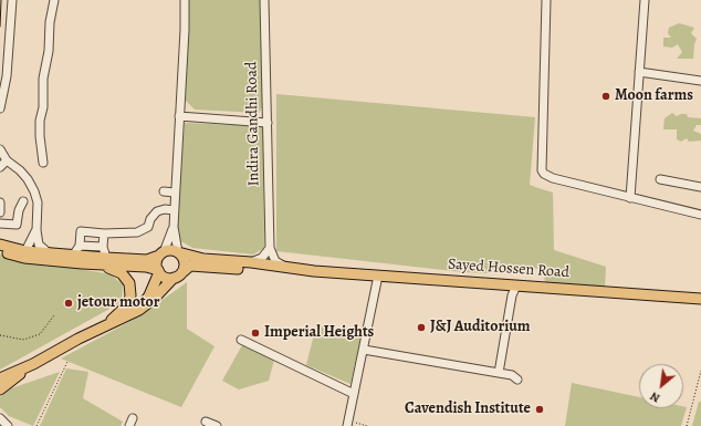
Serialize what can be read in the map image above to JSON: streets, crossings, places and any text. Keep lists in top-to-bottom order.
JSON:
{
  "streets": {
    "main road": ["Sayed Hossen Road"],
    "street": ["Indira Gandhi Road"]
  },
  "places": [
    "Moon farms",
    "jetour motor",
    "J&J Auditorium",
    "Imperial Heights",
    "Cavendish Institute"
  ],
  "north": "bottom left"
}
